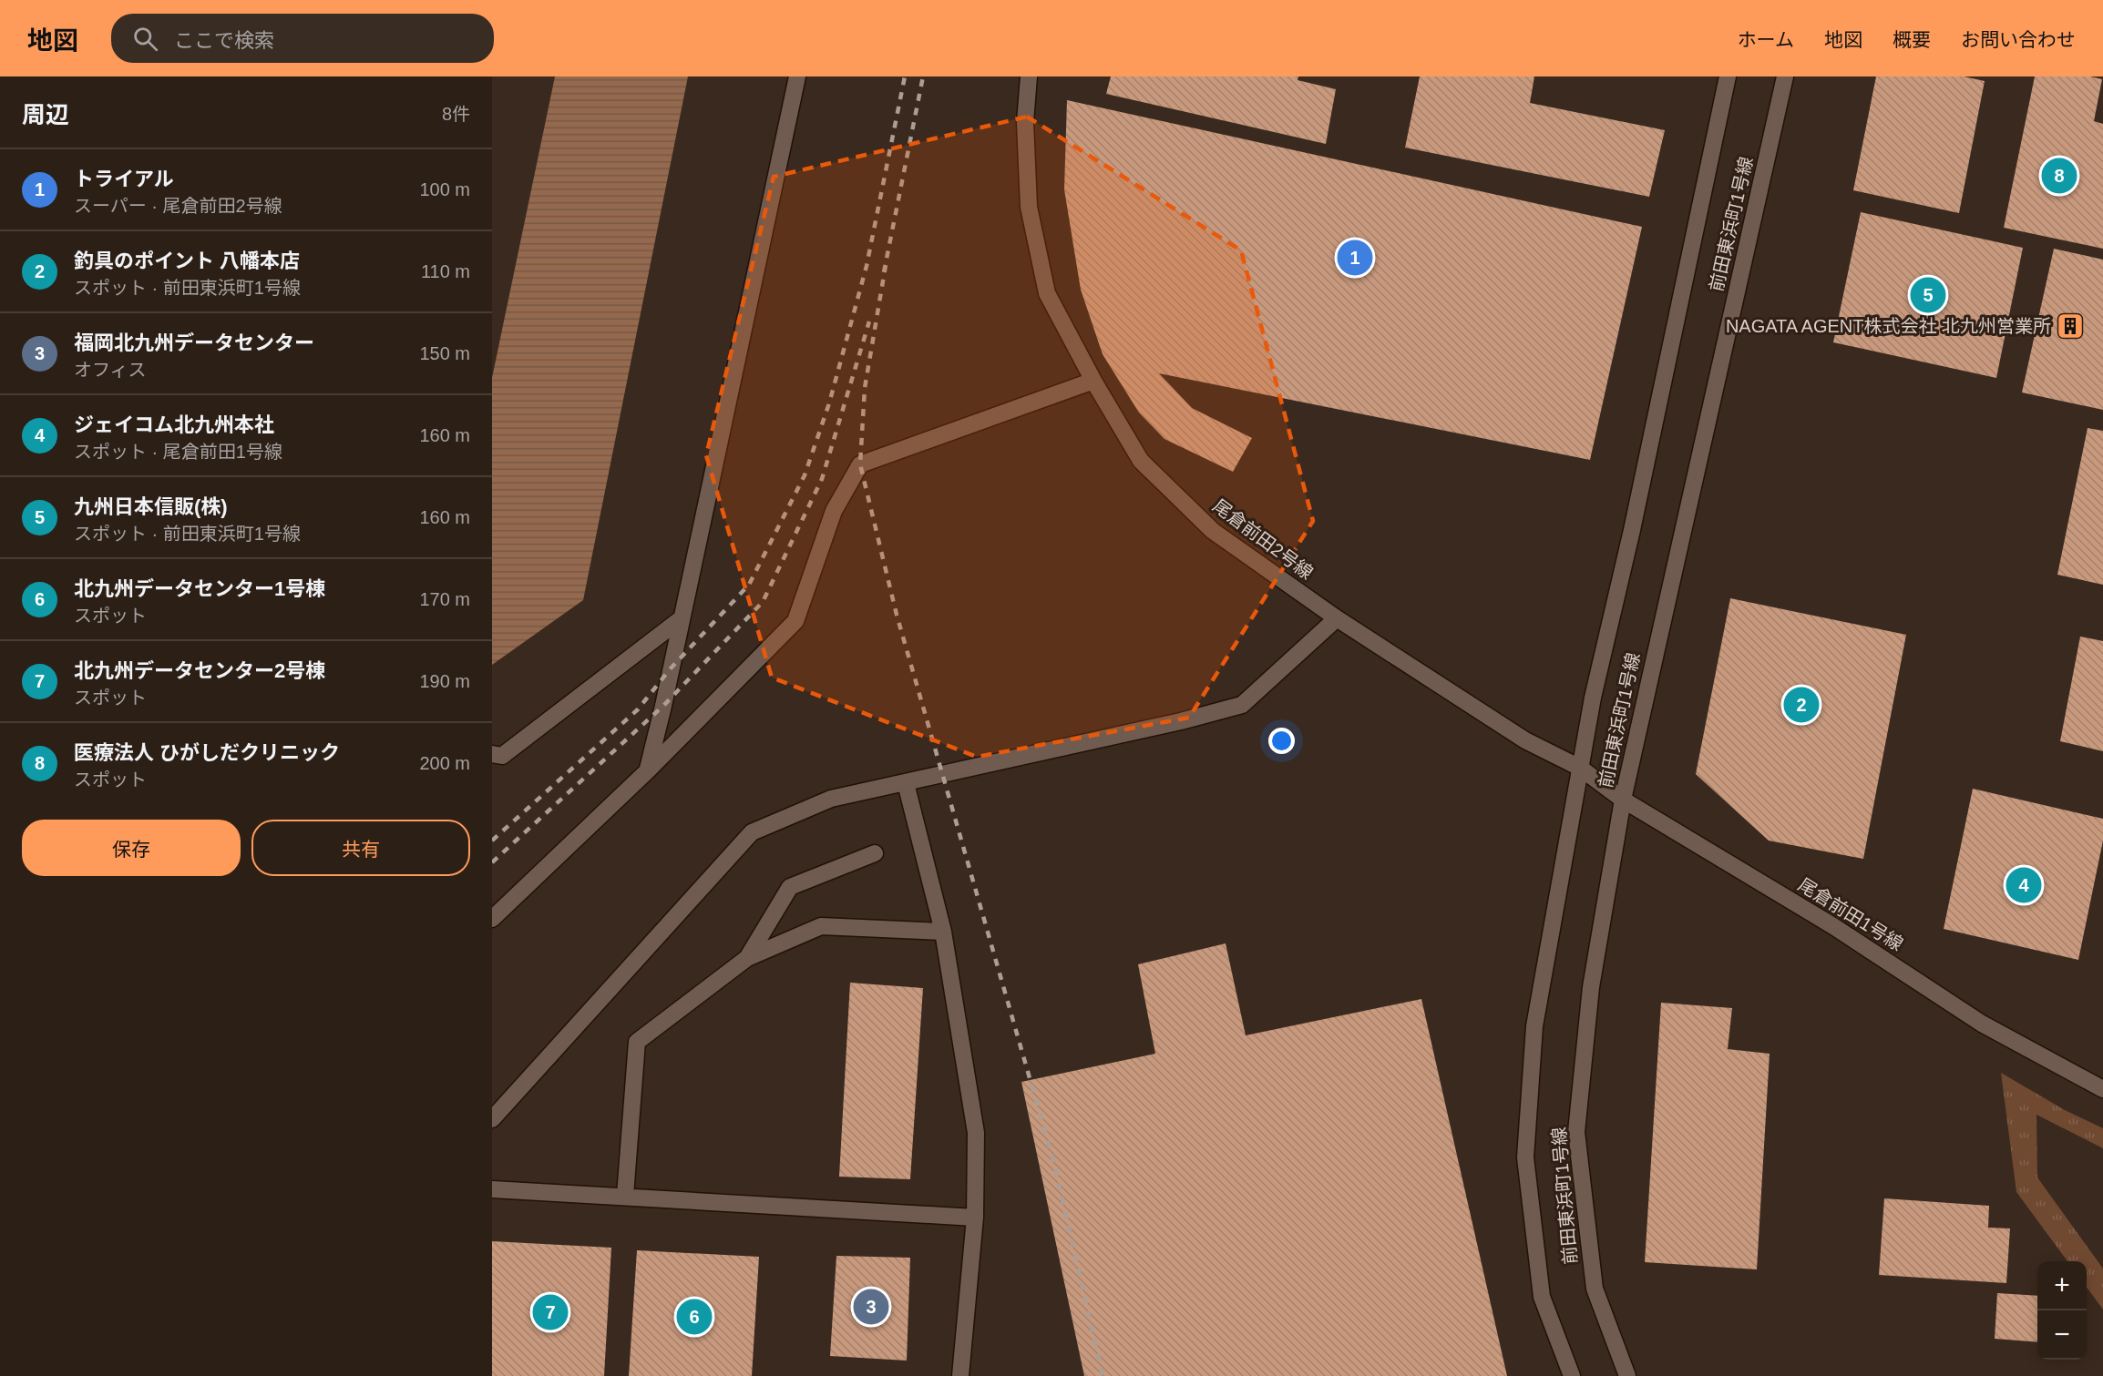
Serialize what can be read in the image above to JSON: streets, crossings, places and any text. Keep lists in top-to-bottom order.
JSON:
{
  "streets": {
    "street": ["前田東浜町1号線", "尾倉前田2号線", "尾倉前田1号線"]
  },
  "crossings": [
    ["前田東浜町1号線", "尾倉前田2号線"],
    ["前田東浜町1号線", "尾倉前田1号線"],
    ["尾倉前田2号線", "尾倉前田1号線"]
  ],
  "places": {
    "building": ["NAGATA AGENT株式会社 北九州営業所"]
  },
  "page": {
    "header": "地図",
    "search": "ここで検索",
    "nav": [
      "ホーム",
      "地図",
      "概要",
      "お問い合わせ"
    ],
    "heading": ["周辺", "8件"],
    "list": [
      {
        "mark": "1",
        "name": "トライアル",
        "note": "スーパー · 尾倉前田2号線",
        "value": "100 m"
      },
      {
        "mark": "2",
        "name": "釣具のポイント 八幡本店",
        "note": "スポット · 前田東浜町1号線",
        "value": "110 m"
      },
      {
        "mark": "3",
        "name": "福岡北九州データセンター",
        "note": "オフィス",
        "value": "150 m"
      },
      {
        "mark": "4",
        "name": "ジェイコム北九州本社",
        "note": "スポット · 尾倉前田1号線",
        "value": "160 m"
      },
      {
        "mark": "5",
        "name": "九州日本信販(株)",
        "note": "スポット · 前田東浜町1号線",
        "value": "160 m"
      },
      {
        "mark": "6",
        "name": "北九州データセンター1号棟",
        "note": "スポット",
        "value": "170 m"
      },
      {
        "mark": "7",
        "name": "北九州データセンター2号棟",
        "note": "スポット",
        "value": "190 m"
      },
      {
        "mark": "8",
        "name": "医療法人 ひがしだクリニック",
        "note": "スポット",
        "value": "200 m"
      }
    ],
    "pins": [
      "8",
      "1",
      "5",
      "2",
      "4",
      "3",
      "7",
      "6"
    ],
    "buttons": ["保存", "共有"],
    "map_buttons": ["+", "−"]
  }
}
